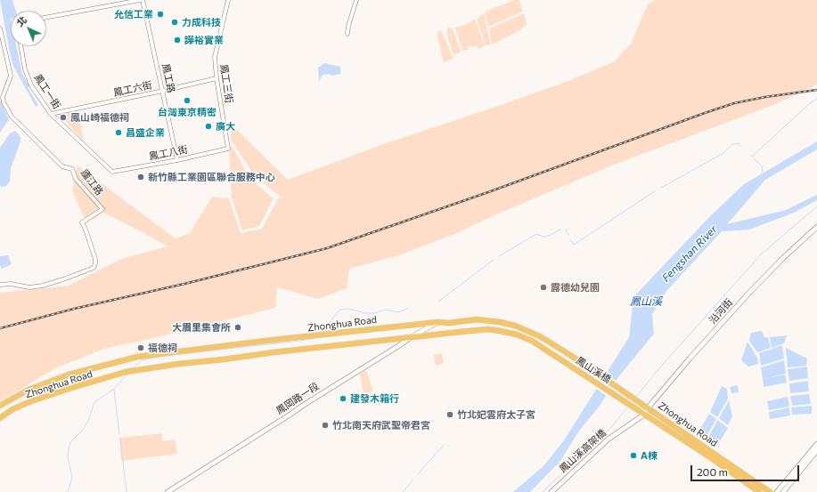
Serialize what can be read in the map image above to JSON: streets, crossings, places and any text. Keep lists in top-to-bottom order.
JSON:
{
  "streets": {
    "main road": ["Zhonghua Road", "鳳山溪橋"],
    "street": [
      "鳳工路",
      "鳳工三街",
      "鳳工六街",
      "鳳工一街",
      "鳳工八街",
      "廬江路",
      "沿河街",
      "鳳岡路一段",
      "鳳山溪高架橋"
    ]
  },
  "crossings": [
    ["鳳工路", "鳳工六街"],
    ["鳳工路", "鳳工八街"],
    ["鳳工三街", "鳳工六街"],
    ["鳳工三街", "鳳工八街"],
    ["鳳工六街", "鳳工一街"],
    ["鳳工一街", "鳳工八街"],
    ["沿河街", "Zhonghua Road"],
    ["沿河街", "鳳山溪橋"],
    ["沿河街", "鳳山溪高架橋"],
    ["Zhonghua Road", "鳳山溪橋"],
    ["Zhonghua Road", "鳳岡路一段"],
    ["Zhonghua Road", "鳳山溪高架橋"],
    ["鳳山溪橋", "鳳岡路一段"],
    ["鳳山溪橋", "鳳山溪高架橋"]
  ],
  "water": ["Fengshan River", "鳳山溪"],
  "places": [
    "允信工業",
    "力成科技",
    "譁裕實業",
    "台灣東京精密",
    "鳳山崎福德祠",
    "廣大",
    "昌盛企業",
    "新竹縣工業園區聯合服務中心",
    "露德幼兒園",
    "大眉里集會所",
    "福德祠",
    "建發木箱行",
    "竹北妃雲府太子宮",
    "竹北南天府武聖帝君宮",
    "A棟"
  ],
  "scale_bar": "200 m",
  "north": "top left"
}
